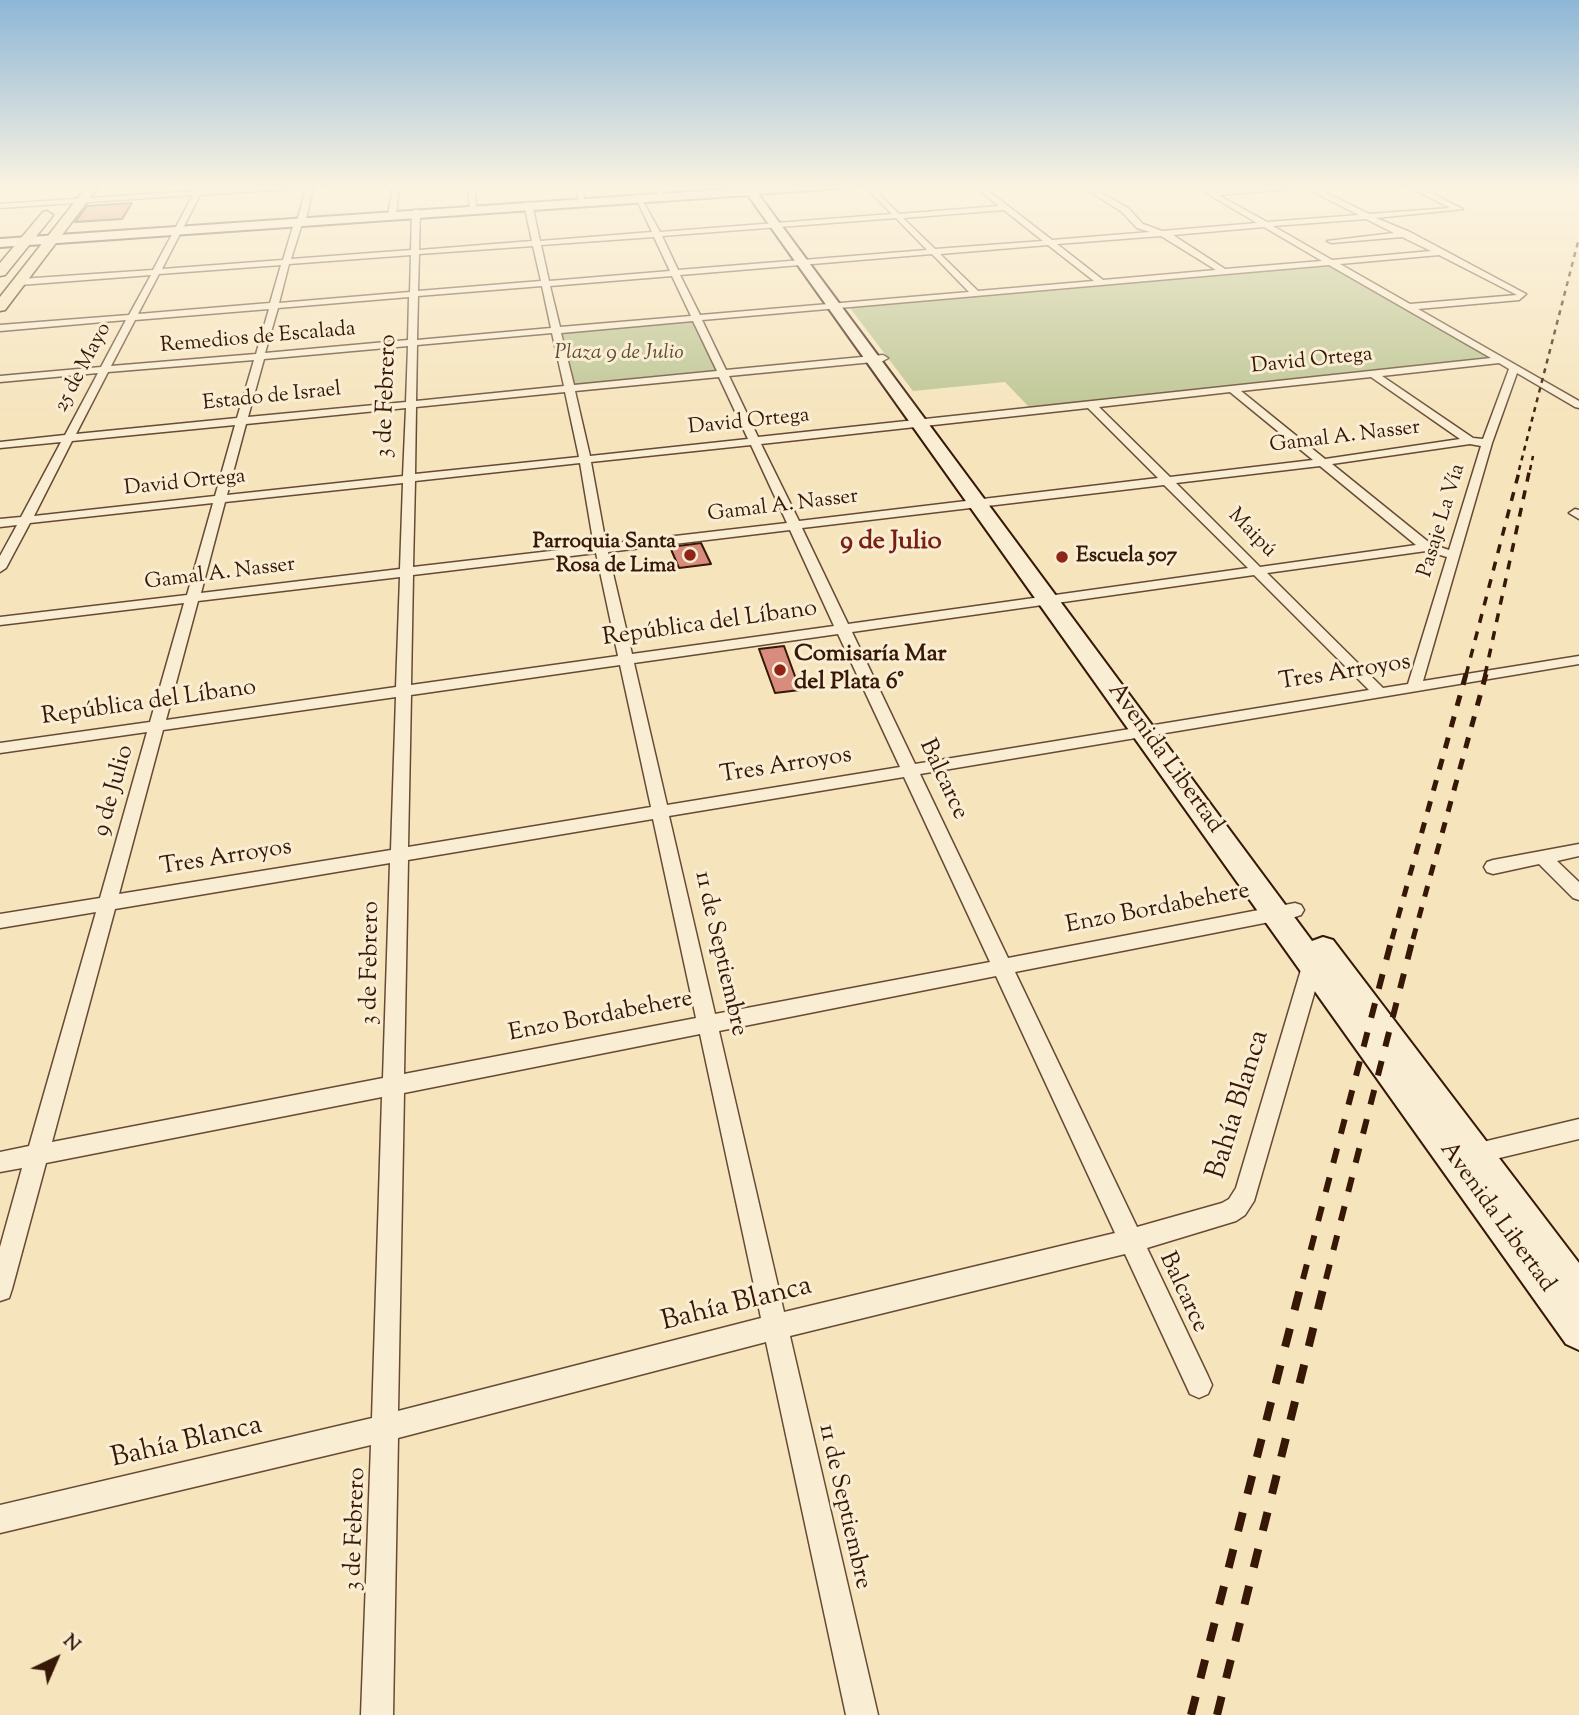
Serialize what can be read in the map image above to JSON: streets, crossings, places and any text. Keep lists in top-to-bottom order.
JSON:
{
  "streets": {
    "main road": ["Avenida Libertad"],
    "street": [
      "Remedios de Escalada",
      "David Ortega",
      "25 de Mayo",
      "3 de Febrero",
      "Estado de Israel",
      "Gamal A. Nasser",
      "Pasaje La Vía",
      "Maipú",
      "República del Líbano",
      "Tres Arroyos",
      "Balcarce",
      "9 de Julio",
      "Enzo Bordabehere",
      "11 de Septiembre",
      "Bahía Blanca"
    ]
  },
  "crossings": [
    ["Remedios de Escalada", "25 de Mayo"],
    ["Remedios de Escalada", "3 de Febrero"],
    ["Remedios de Escalada", "Avenida Libertad"],
    ["Remedios de Escalada", "Balcarce"],
    ["Remedios de Escalada", "9 de Julio"],
    ["Remedios de Escalada", "11 de Septiembre"],
    ["David Ortega", "25 de Mayo"],
    ["David Ortega", "3 de Febrero"],
    ["David Ortega", "Maipú"],
    ["David Ortega", "Avenida Libertad"],
    ["David Ortega", "Balcarce"],
    ["David Ortega", "9 de Julio"],
    ["David Ortega", "11 de Septiembre"],
    ["25 de Mayo", "Estado de Israel"],
    ["3 de Febrero", "Estado de Israel"],
    ["3 de Febrero", "Gamal A. Nasser"],
    ["3 de Febrero", "República del Líbano"],
    ["3 de Febrero", "Tres Arroyos"],
    ["3 de Febrero", "Enzo Bordabehere"],
    ["3 de Febrero", "Bahía Blanca"],
    ["Estado de Israel", "Avenida Libertad"],
    ["Estado de Israel", "Balcarce"],
    ["Estado de Israel", "9 de Julio"],
    ["Estado de Israel", "11 de Septiembre"],
    ["Gamal A. Nasser", "Pasaje La Vía"],
    ["Gamal A. Nasser", "Maipú"],
    ["Gamal A. Nasser", "Avenida Libertad"],
    ["Gamal A. Nasser", "Balcarce"],
    ["Gamal A. Nasser", "9 de Julio"],
    ["Gamal A. Nasser", "11 de Septiembre"],
    ["Pasaje La Vía", "Tres Arroyos"],
    ["Maipú", "República del Líbano"],
    ["Maipú", "Tres Arroyos"],
    ["República del Líbano", "Avenida Libertad"],
    ["República del Líbano", "Balcarce"],
    ["República del Líbano", "9 de Julio"],
    ["República del Líbano", "11 de Septiembre"],
    ["Tres Arroyos", "Avenida Libertad"],
    ["Tres Arroyos", "Balcarce"],
    ["Tres Arroyos", "9 de Julio"],
    ["Tres Arroyos", "11 de Septiembre"],
    ["Avenida Libertad", "Enzo Bordabehere"],
    ["Avenida Libertad", "Bahía Blanca"],
    ["Balcarce", "Enzo Bordabehere"],
    ["Balcarce", "Bahía Blanca"],
    ["9 de Julio", "Enzo Bordabehere"],
    ["Enzo Bordabehere", "11 de Septiembre"],
    ["11 de Septiembre", "Bahía Blanca"]
  ],
  "districts": ["9 de Julio"],
  "parks": ["Plaza 9 de Julio"],
  "places": ["Parroquia Santa Rosa de Lima", "Escuela 507", "Comisaría Mar del Plata 6°"],
  "north": "top right"
}
